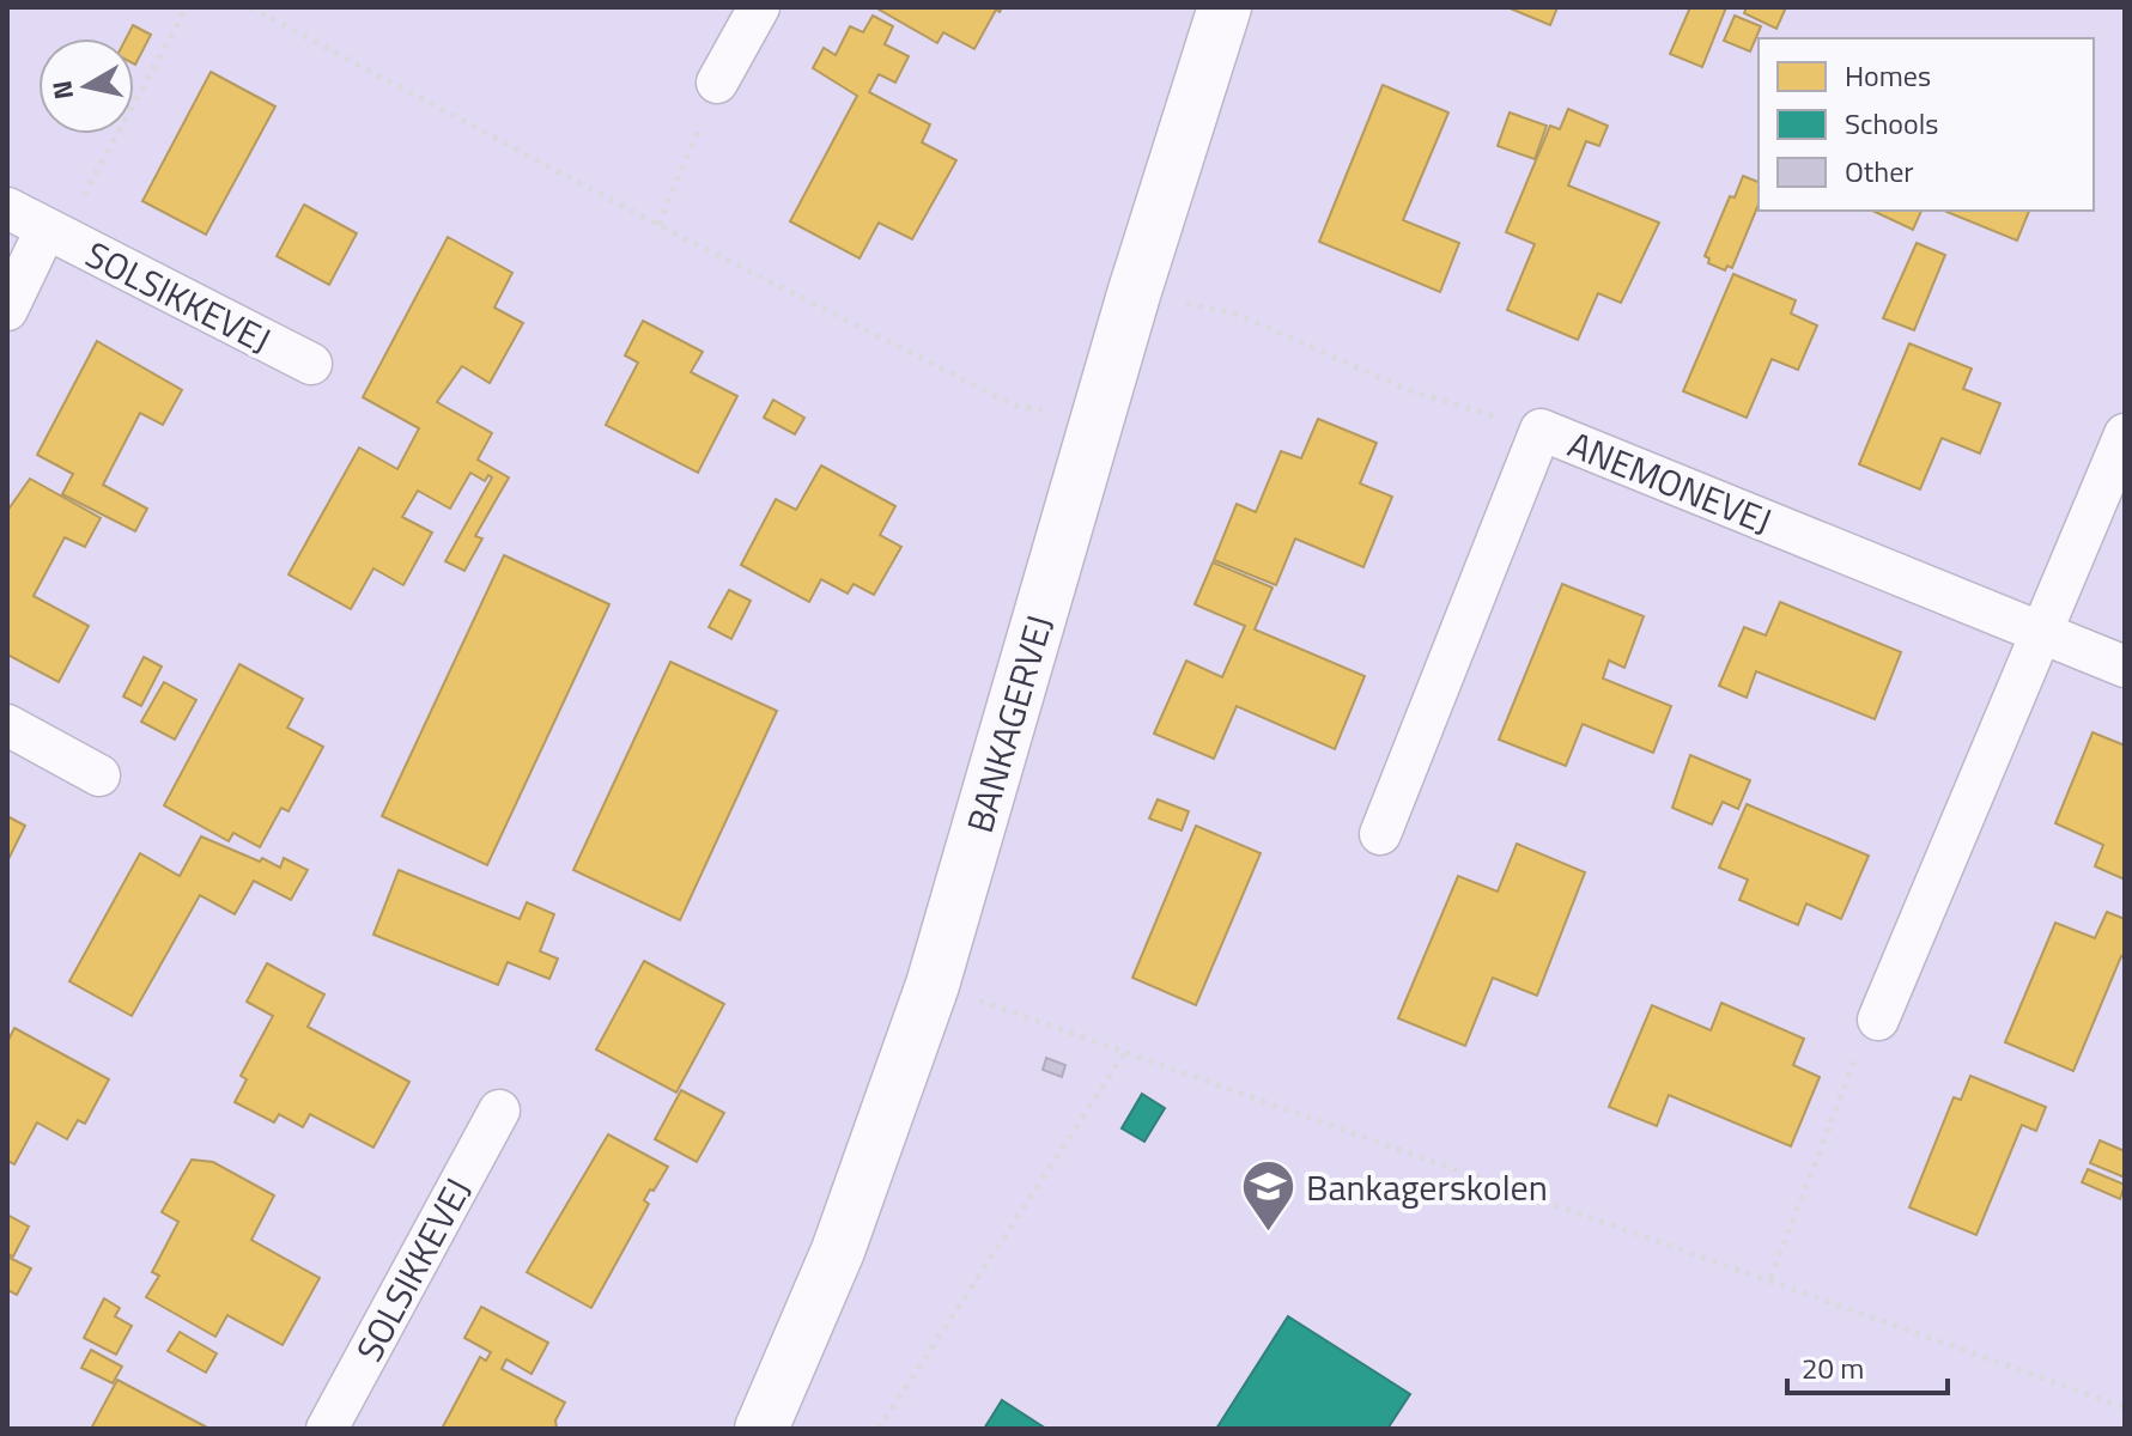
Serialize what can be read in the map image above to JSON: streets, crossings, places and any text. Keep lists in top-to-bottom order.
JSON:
{
  "streets": {
    "street": ["SOLSIKKEVEJ", "ANEMONEVEJ", "BANKAGERVEJ"]
  },
  "places": {
    "school or university": ["Bankagerskolen"]
  },
  "legend": ["Homes", "Schools", "Other"],
  "scale_bar": "20 m",
  "north": "left"
}
